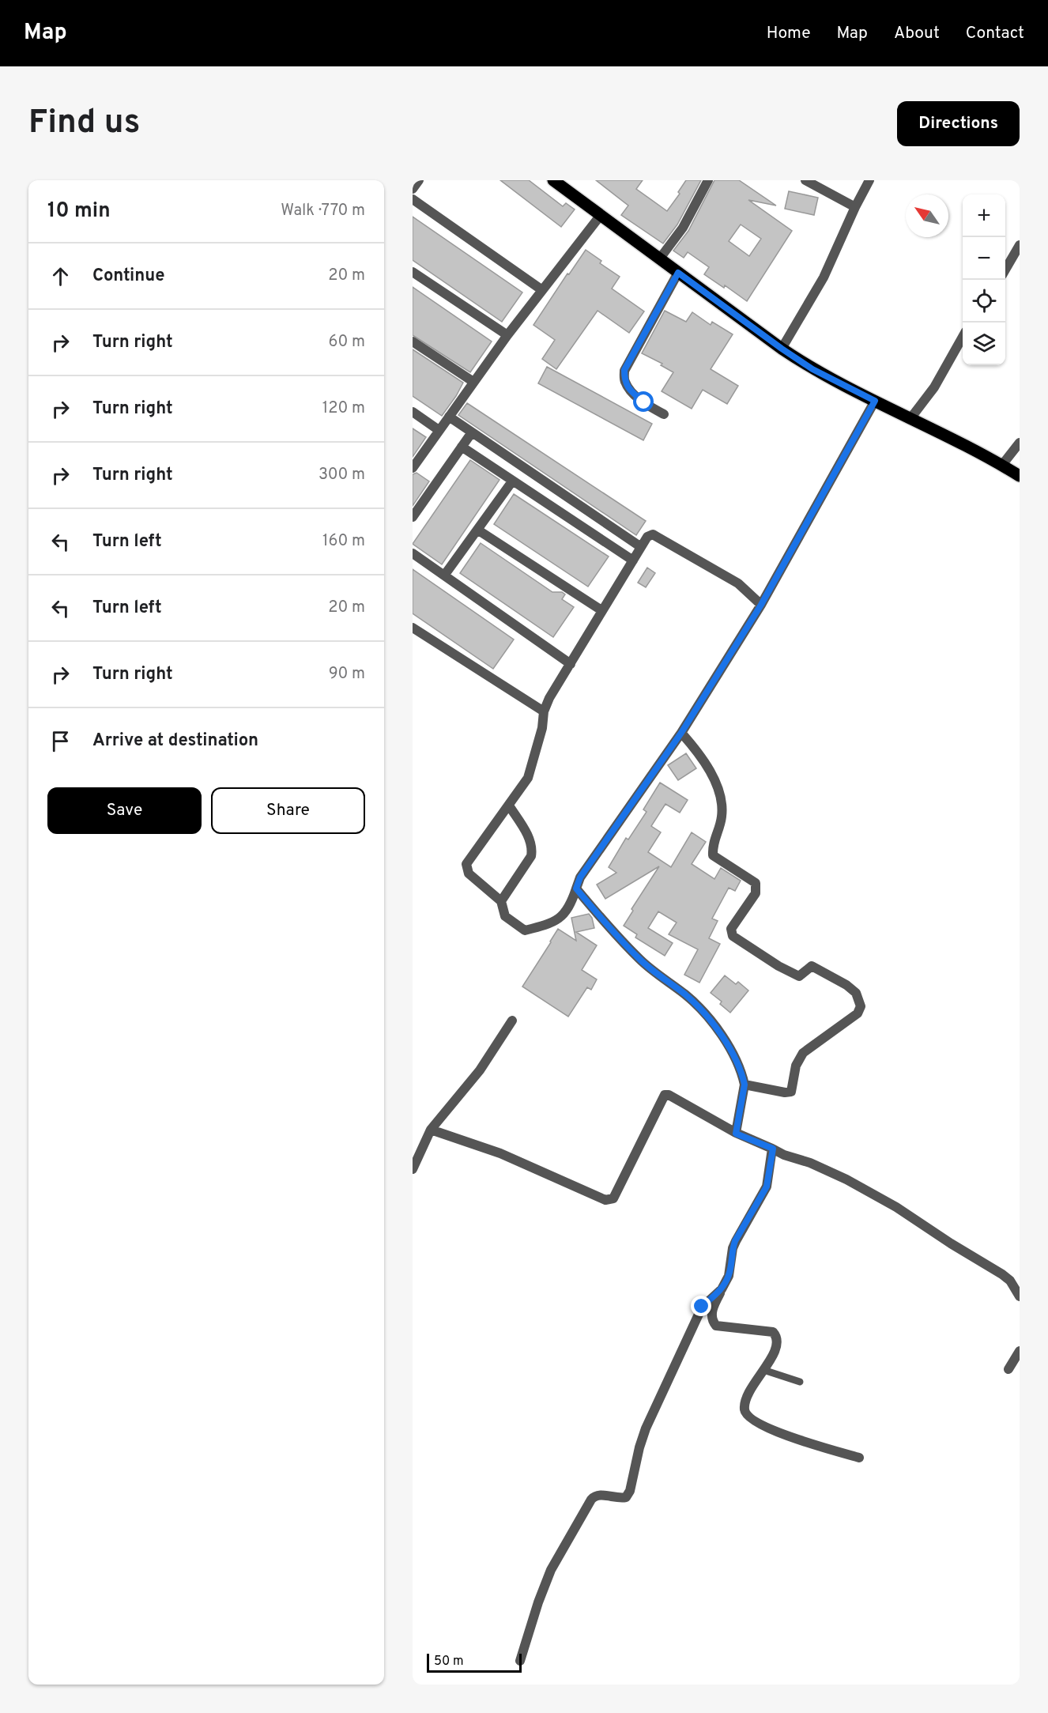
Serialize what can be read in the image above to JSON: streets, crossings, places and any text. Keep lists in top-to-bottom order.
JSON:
{
  "scale_bar": "50 m",
  "north": "top left",
  "page": {
    "header": "Map",
    "nav": [
      "Home",
      "Map",
      "About",
      "Contact"
    ],
    "buttons": [
      "Directions",
      ["Save", "Share"]
    ],
    "title": "Find us",
    "heading": ["10 min", "Walk · 770 m"],
    "map_buttons": ["+", "−"],
    "list": [
      ["Continue", "20 m"],
      ["Turn right", "60 m"],
      ["Turn right", "120 m"],
      ["Turn right", "300 m"],
      ["Turn left", "160 m"],
      ["Turn left", "20 m"],
      ["Turn right", "90 m"],
      "Arrive at destination"
    ],
    "scale": "50 m"
  }
}
